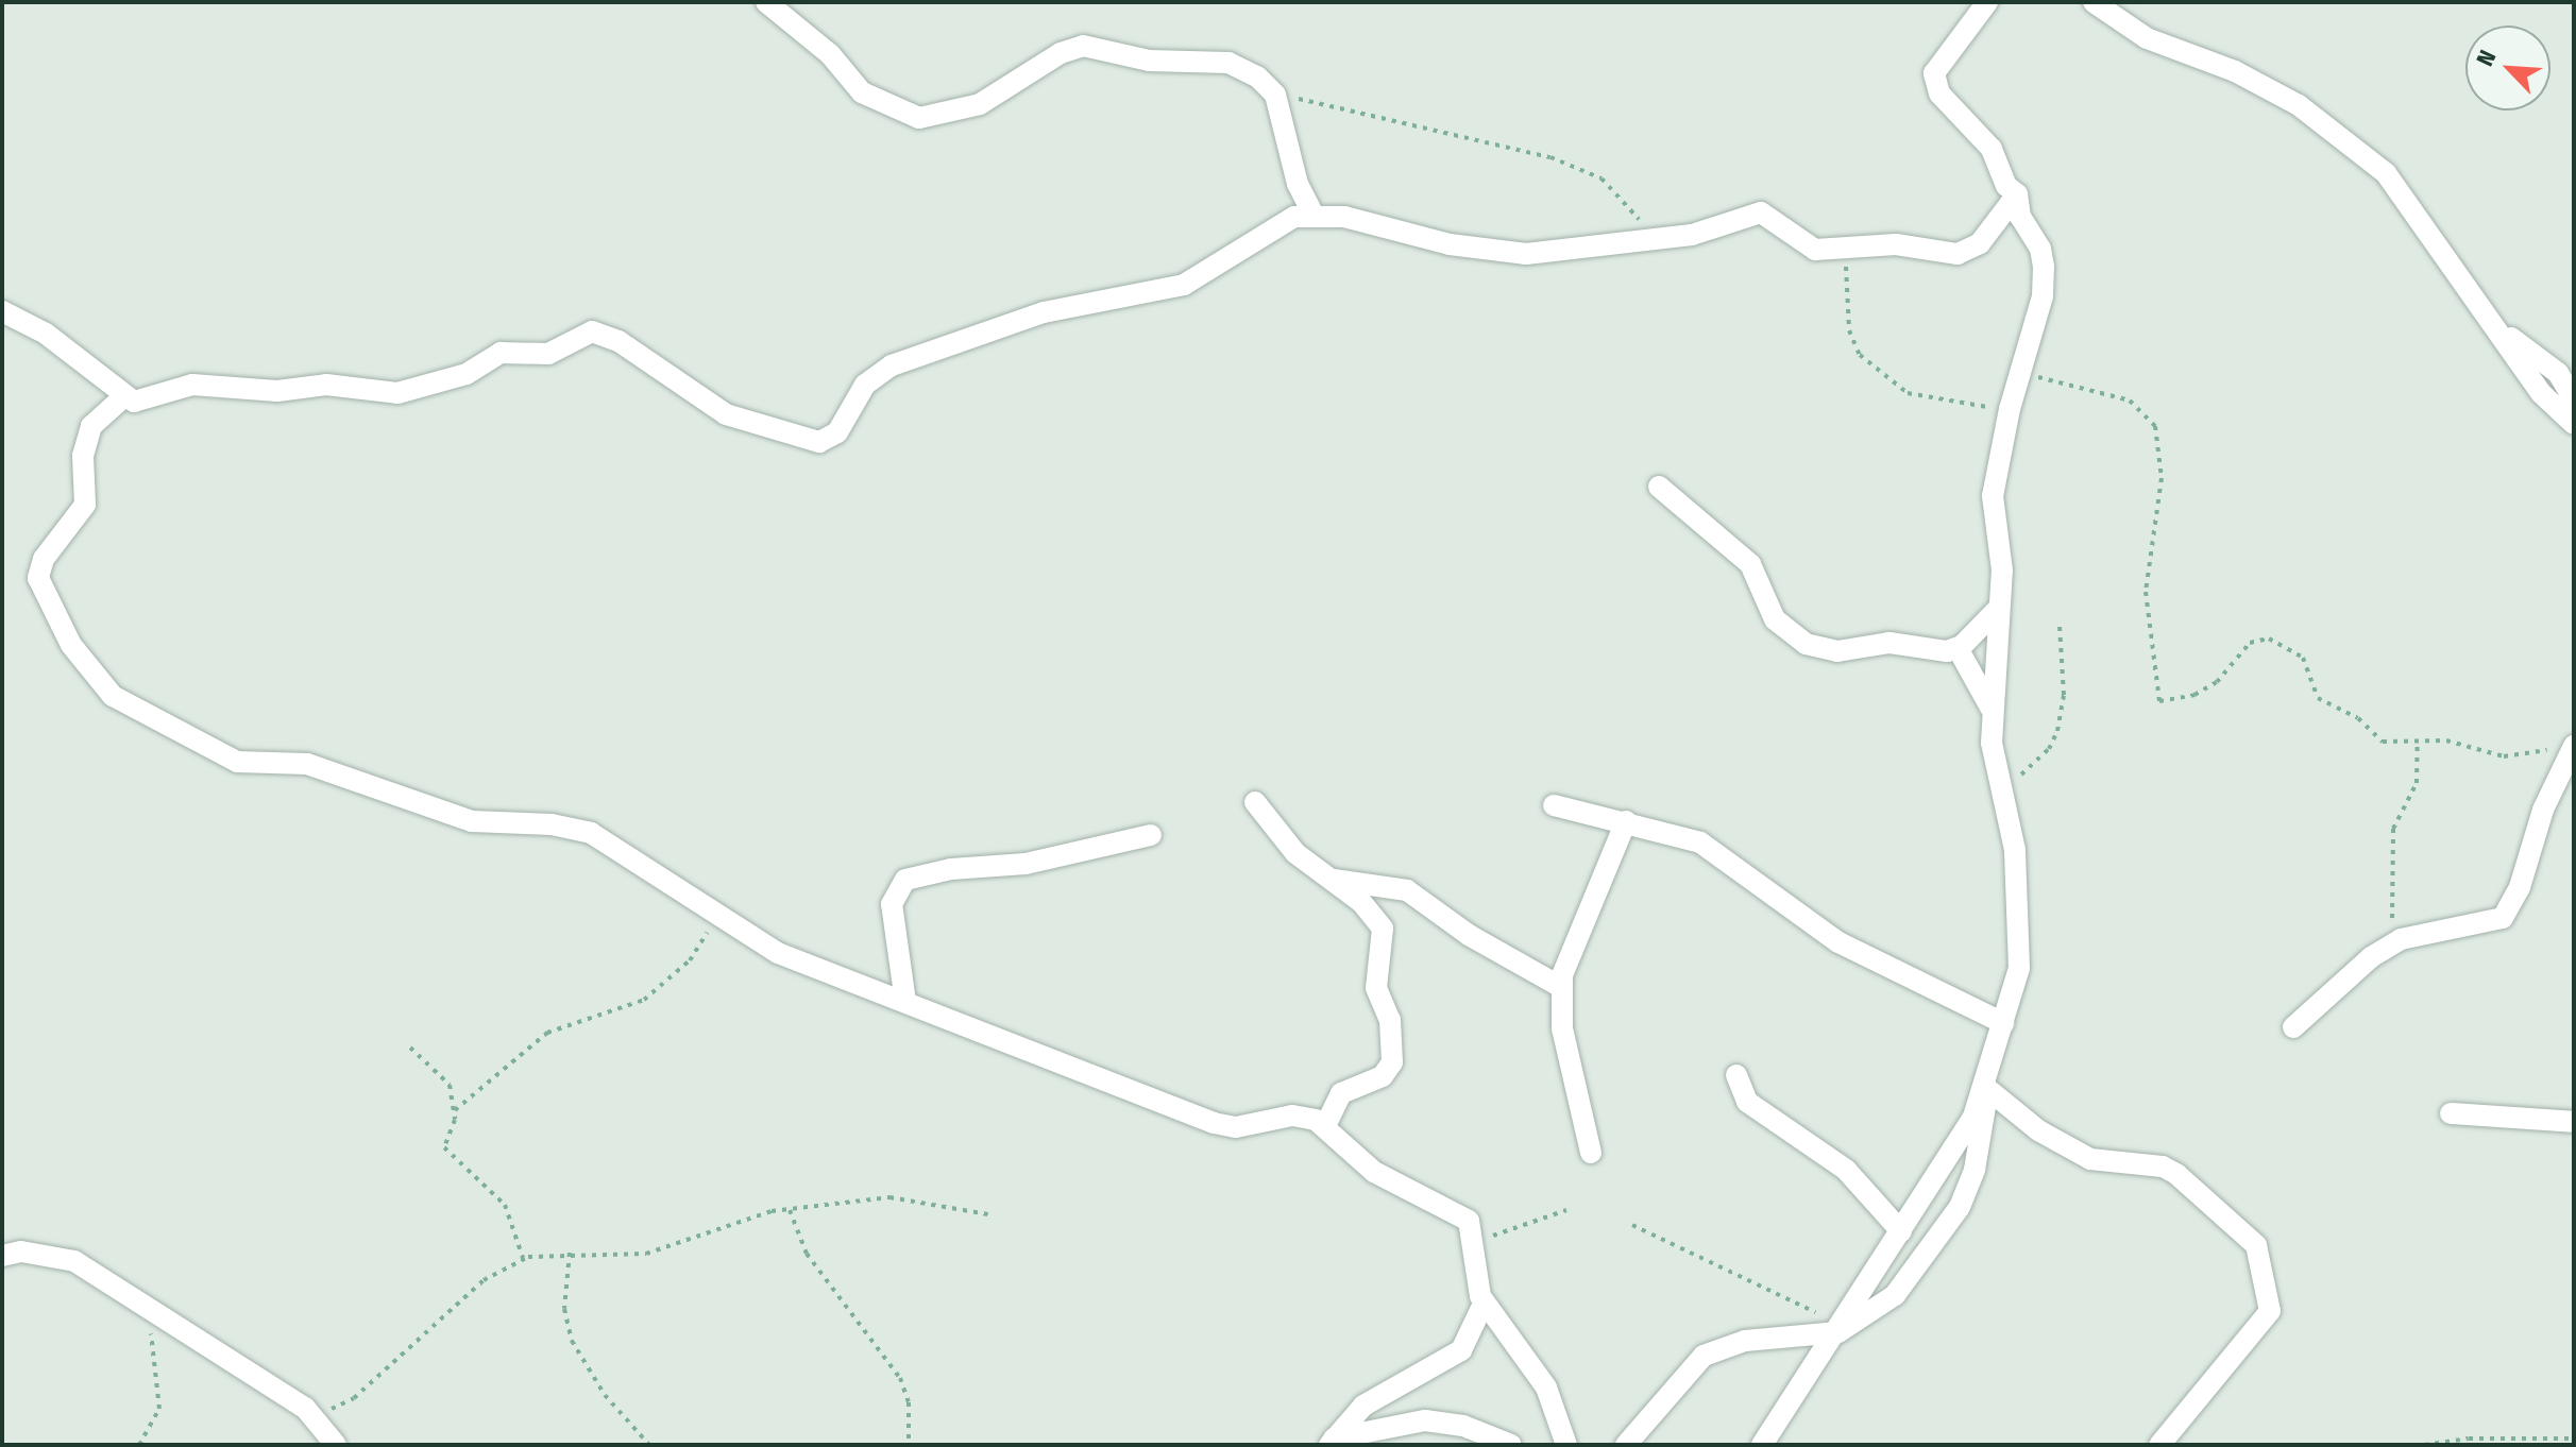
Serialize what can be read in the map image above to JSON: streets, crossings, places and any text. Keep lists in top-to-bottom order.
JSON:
{
  "north": "top left"
}
